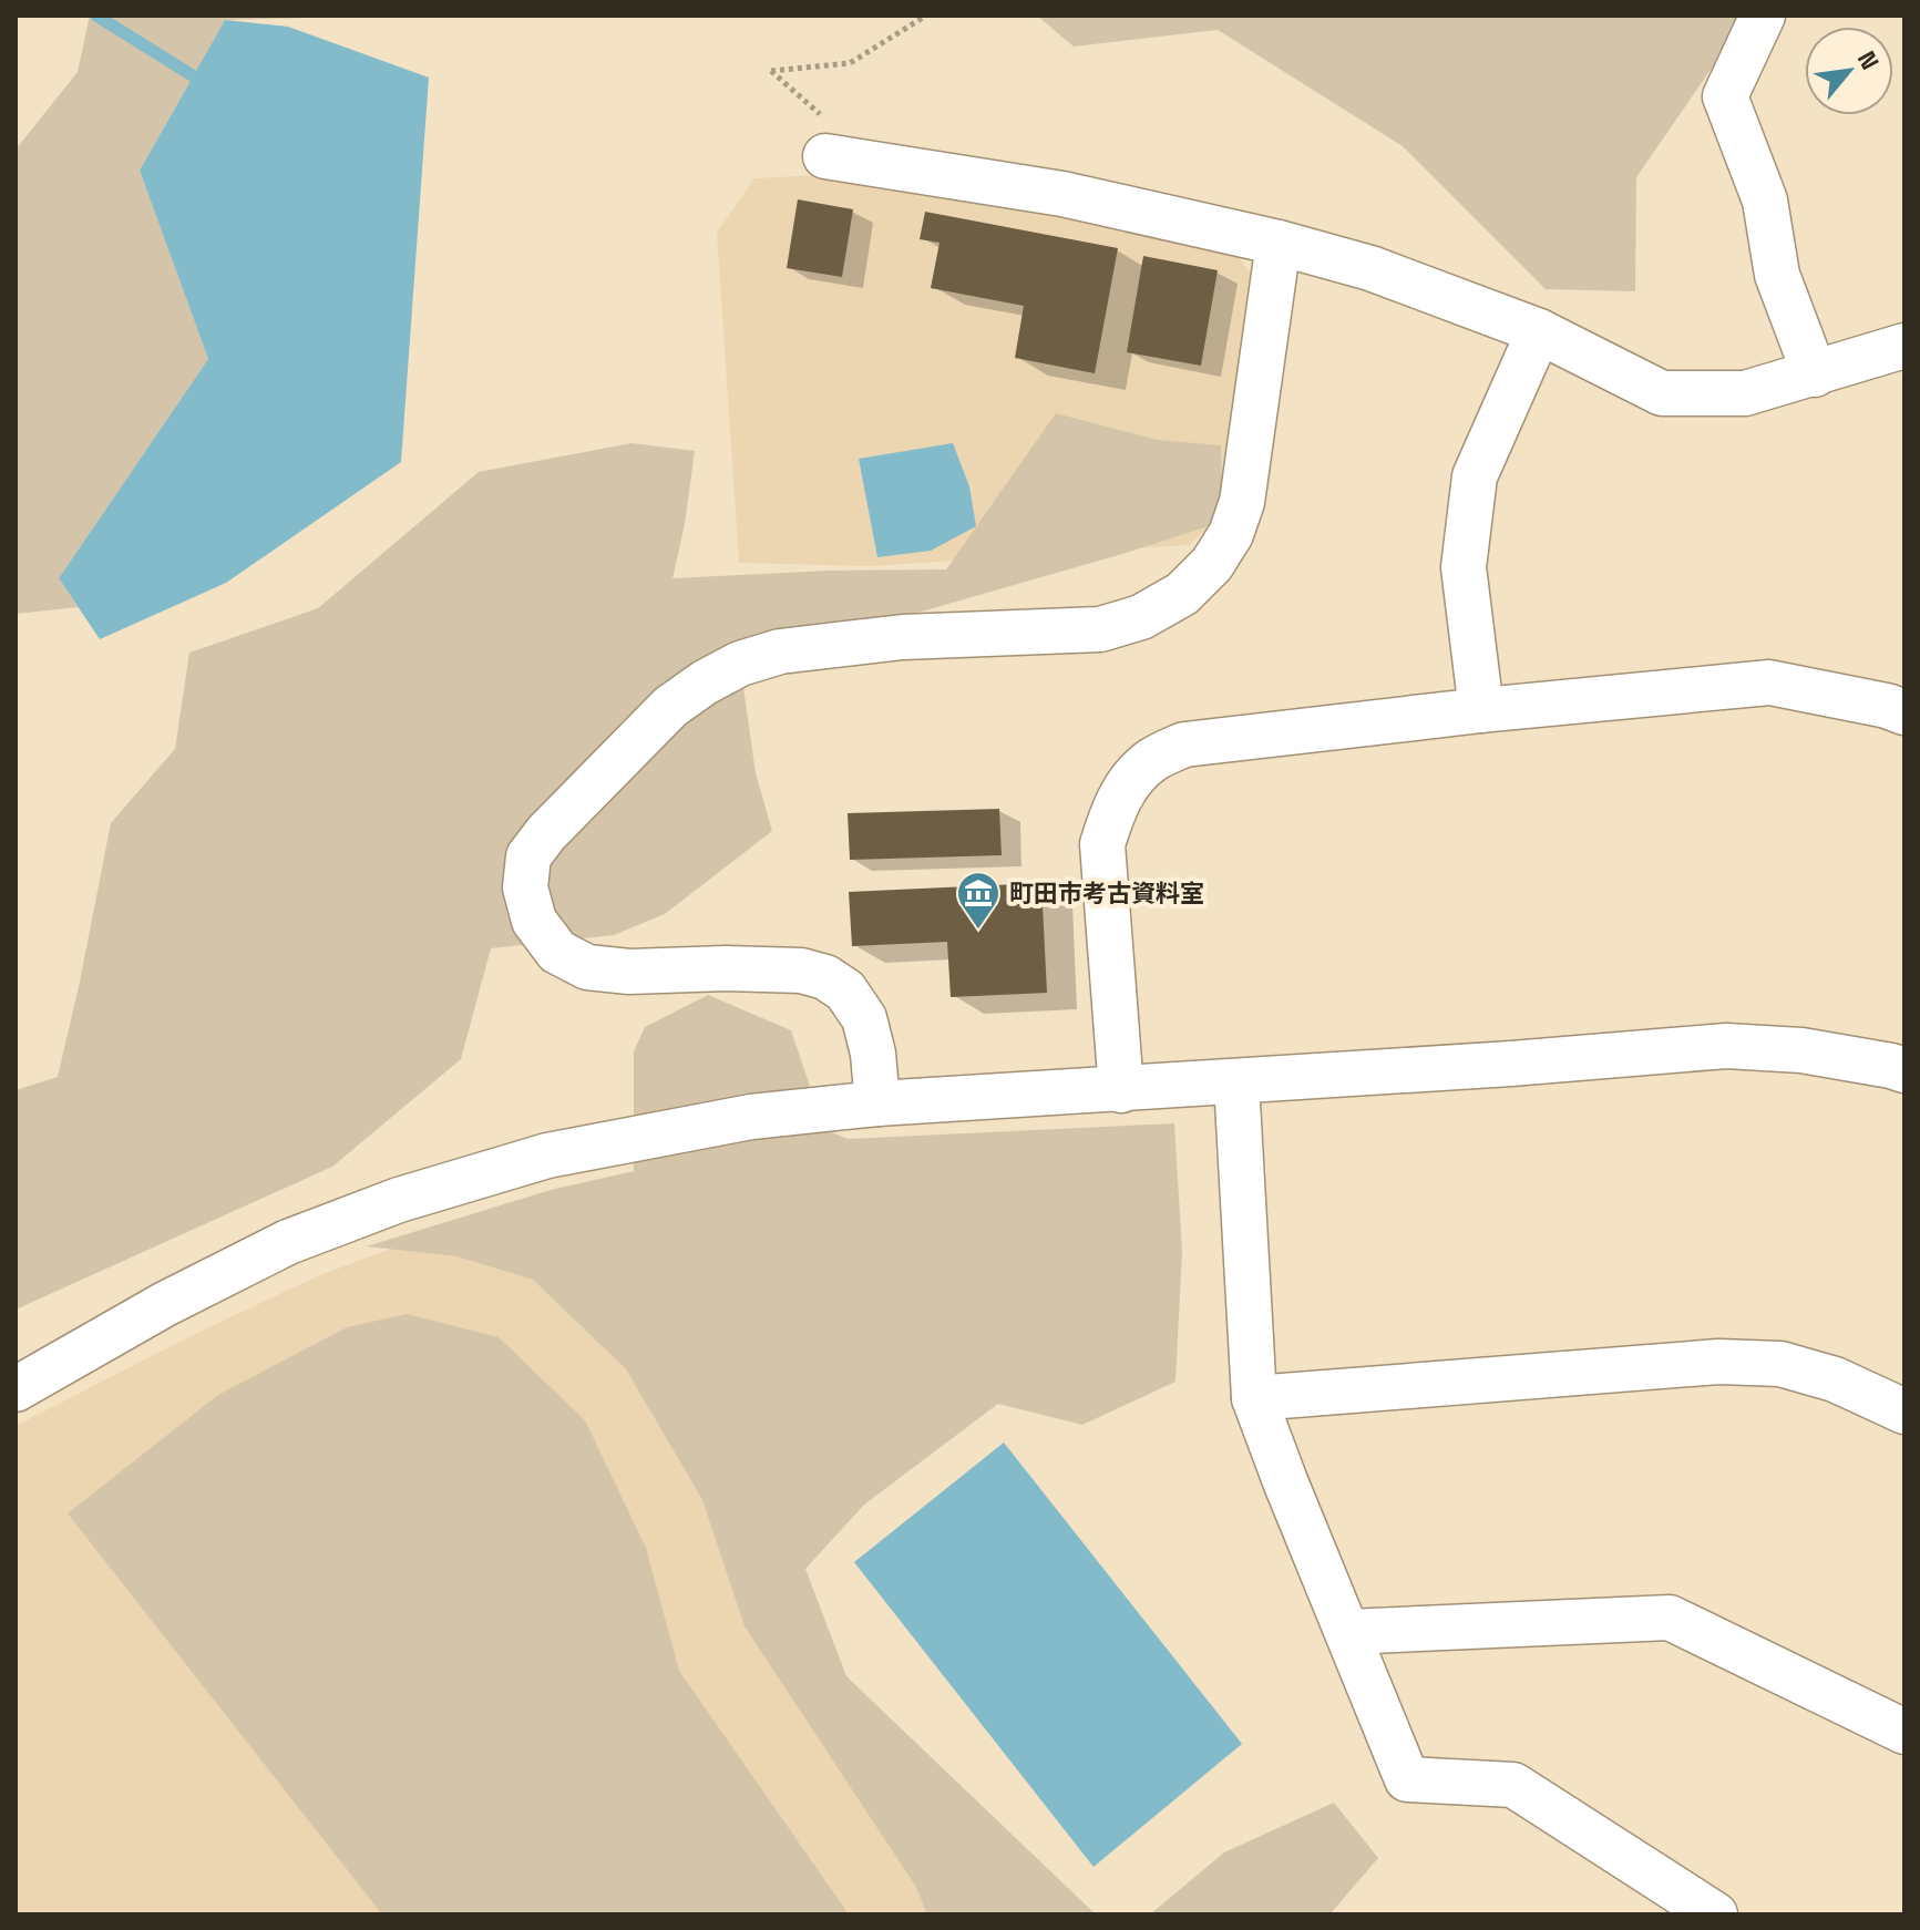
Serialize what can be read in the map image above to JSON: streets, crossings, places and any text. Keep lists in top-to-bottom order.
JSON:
{
  "places": {
    "museum": ["町田市考古資料室"]
  },
  "north": "top right"
}
